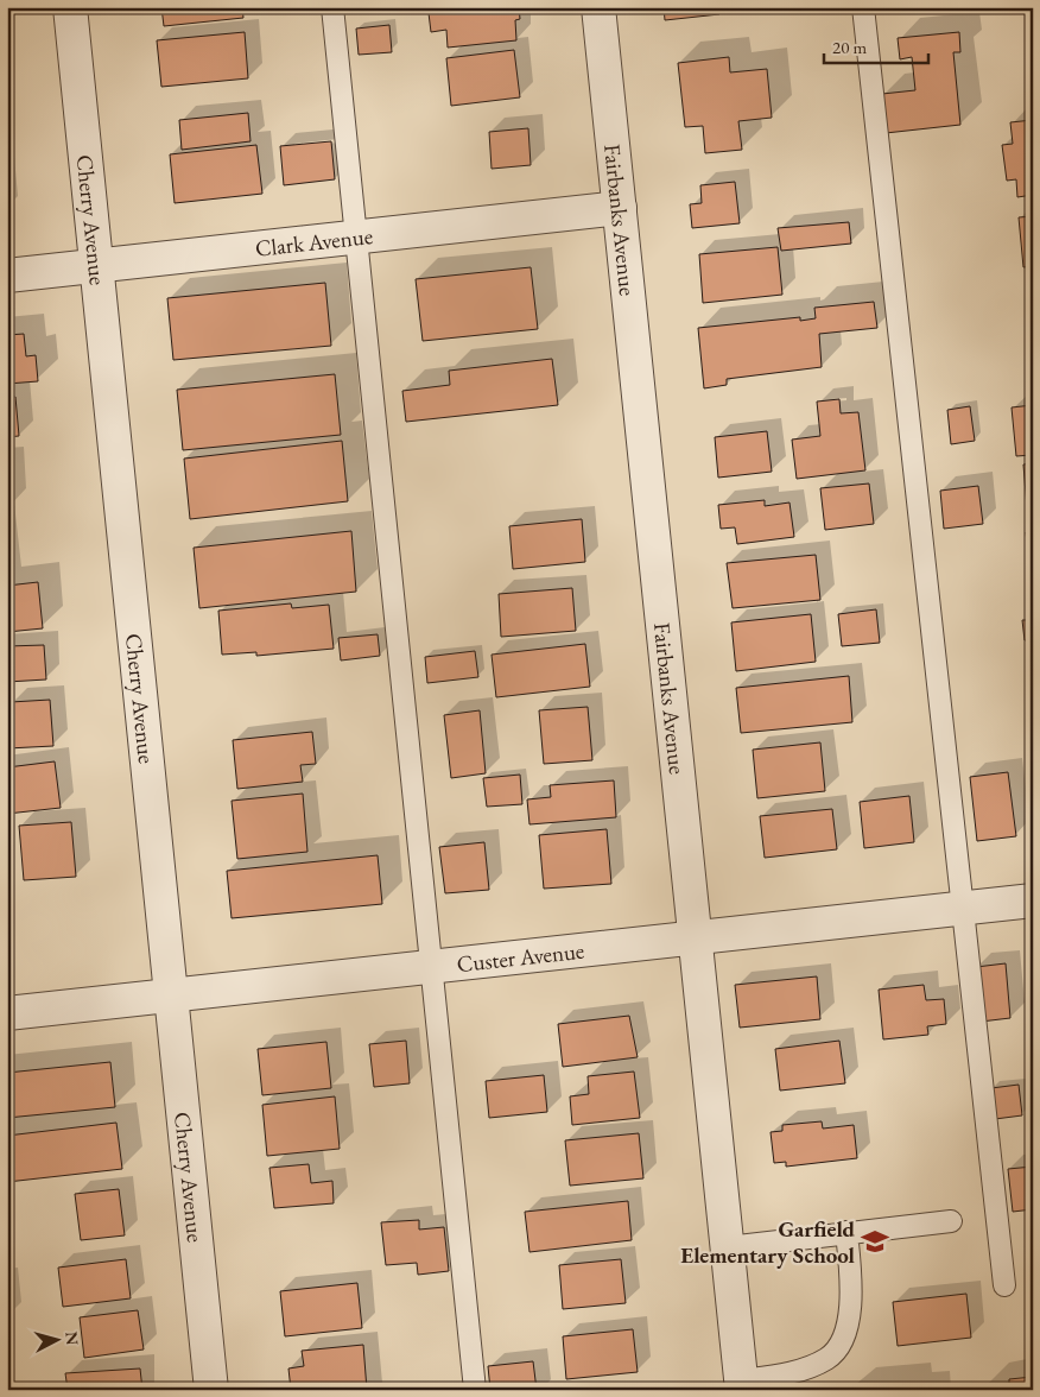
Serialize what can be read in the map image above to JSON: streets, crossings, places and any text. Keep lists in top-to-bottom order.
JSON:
{
  "streets": {
    "street": [
      "Cherry Avenue",
      "Fairbanks Avenue",
      "Clark Avenue",
      "Custer Avenue"
    ]
  },
  "crossings": [
    ["Cherry Avenue", "Clark Avenue"],
    ["Cherry Avenue", "Custer Avenue"],
    ["Fairbanks Avenue", "Clark Avenue"],
    ["Fairbanks Avenue", "Custer Avenue"]
  ],
  "places": {
    "school or university": ["Garfield Elementary School"]
  },
  "scale_bar": "20 m",
  "north": "right"
}
